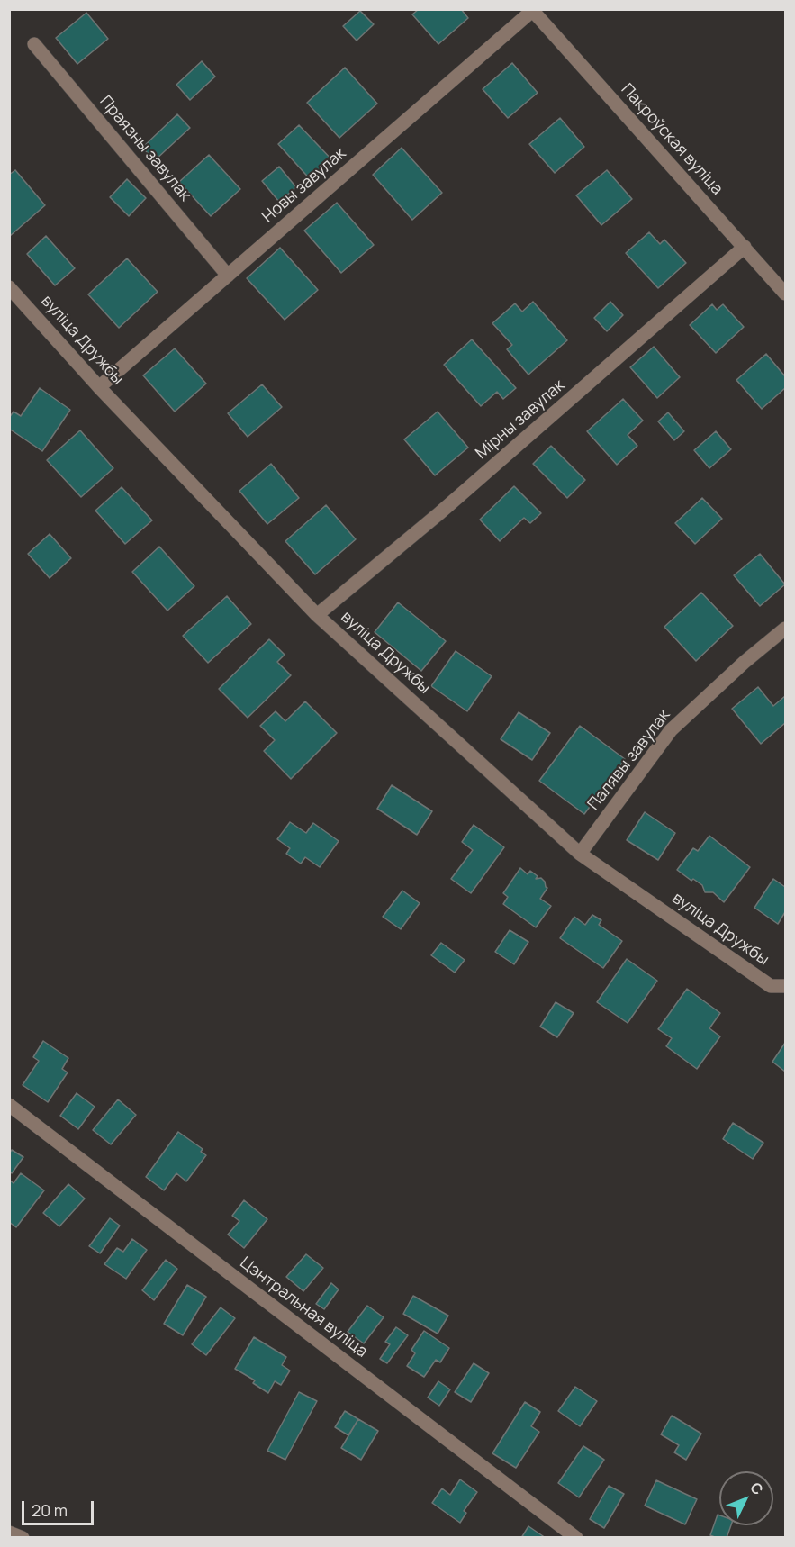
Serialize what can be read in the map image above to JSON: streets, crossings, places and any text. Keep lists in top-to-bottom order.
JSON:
{
  "streets": {
    "street": [
      "Пакроўская вуліца",
      "Праязны завулак",
      "Новы завулак",
      "вуліца Дружбы",
      "Мірны завулак",
      "Палявы завулак",
      "Цэнтральная вуліца"
    ]
  },
  "crossings": [
    ["Пакроўская вуліца", "Новы завулак"],
    ["Пакроўская вуліца", "Мірны завулак"],
    ["Праязны завулак", "Новы завулак"],
    ["Новы завулак", "вуліца Дружбы"],
    ["вуліца Дружбы", "Мірны завулак"],
    ["вуліца Дружбы", "Палявы завулак"]
  ],
  "scale_bar": "20 m",
  "north": "top right"
}
